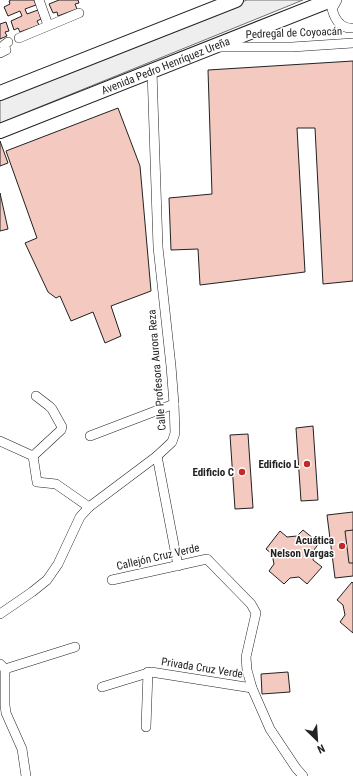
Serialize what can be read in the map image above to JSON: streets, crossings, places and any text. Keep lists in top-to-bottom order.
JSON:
{
  "streets": {
    "main road": ["Avenida Pedro Henríquez Ureña"],
    "street": [
      "Pedregal de Coyoacán",
      "Calle Profesora Aurora Reza",
      "Callejón Cruz Verde",
      "Privada Cruz Verde"
    ]
  },
  "crossings": [
    ["Pedregal de Coyoacán", "Avenida Pedro Henríquez Ureña"],
    ["Avenida Pedro Henríquez Ureña", "Calle Profesora Aurora Reza"],
    ["Callejón Cruz Verde", "Privada Cruz Verde"]
  ],
  "places": ["Edificio L", "Edificio C", "Acuática Nelson Vargas"],
  "north": "bottom right"
}
